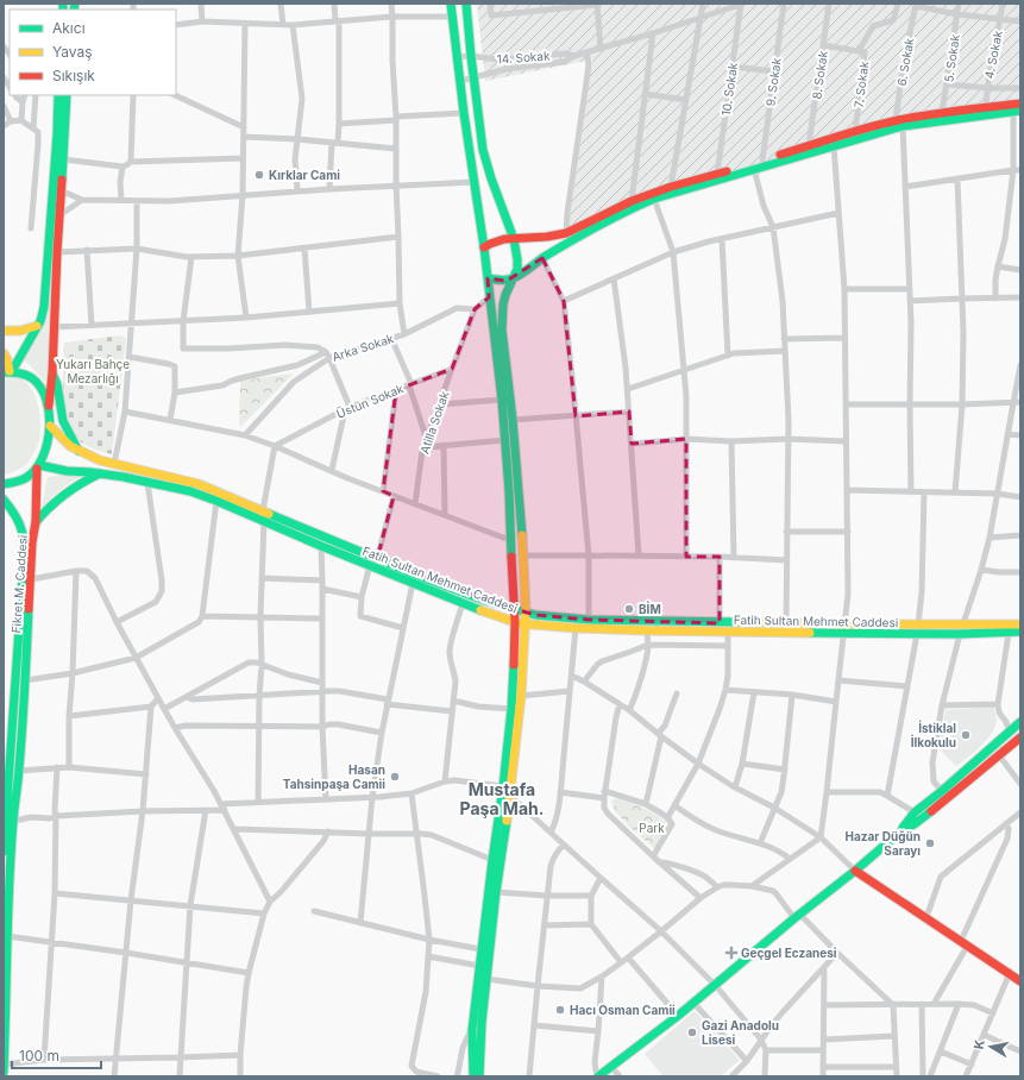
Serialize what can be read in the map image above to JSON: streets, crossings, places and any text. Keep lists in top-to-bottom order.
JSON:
{
  "streets": {
    "main road": ["Fatih Sultan Mehmet Caddesi", "Fikret M. Caddesi"],
    "street": [
      "4. Sokak",
      "14. Sokak",
      "5. Sokak",
      "6. Sokak",
      "8. Sokak",
      "9. Sokak",
      "7. Sokak",
      "10. Sokak",
      "Arka Sokak",
      "Üstün Sokak",
      "Atilla Sokak"
    ]
  },
  "crossings": [
    ["14. Sokak", "10. Sokak"],
    ["8. Sokak", "7. Sokak"],
    ["Üstün Sokak", "Atilla Sokak"],
    ["Fatih Sultan Mehmet Caddesi", "Fikret M. Caddesi"]
  ],
  "districts": ["Mustafa Paşa Mah."],
  "parks": ["Yukarı Bahçe Mezarlığı", "Park"],
  "places": {
    "other": [
      "Kırklar Cami",
      "BİM",
      "İstiklal İlkokulu",
      "Hasan Tahsinpaşa Camii",
      "Hazar Düğün Sarayı",
      "Hacı Osman Camii",
      "Gazi Anadolu Lisesi"
    ],
    "health": ["Geçgel Eczanesi"]
  },
  "legend": ["Akıcı", "Yavaş", "Sıkışık"],
  "scale_bar": "100 m",
  "north": "left"
}
